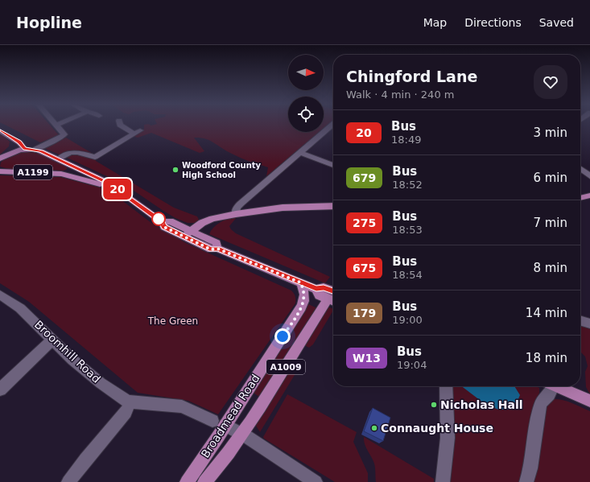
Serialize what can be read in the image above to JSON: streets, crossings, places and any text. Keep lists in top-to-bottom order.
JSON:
{
  "streets": {
    "main road": ["A1199", "A1009", "Broadmead Road"],
    "street": ["Broomhill Road"]
  },
  "parks": ["The Green"],
  "places": ["Woodford County High School", "Nicholas Hall", "Connaught House"],
  "lines": ["bus line 20"],
  "north": "right",
  "page": {
    "header": "Hopline",
    "nav": ["Map", "Directions", "Saved"],
    "on_map": "20",
    "heading": ["Chingford Lane", "Walk · 4 min · 240 m"],
    "list": [
      {
        "mark": "20",
        "name": "Bus",
        "note": "18:49",
        "value": "3 min"
      },
      {
        "mark": "679",
        "name": "Bus",
        "note": "18:52",
        "value": "6 min"
      },
      {
        "mark": "275",
        "name": "Bus",
        "note": "18:53",
        "value": "7 min"
      },
      {
        "mark": "675",
        "name": "Bus",
        "note": "18:54",
        "value": "8 min"
      },
      {
        "mark": "179",
        "name": "Bus",
        "note": "19:00",
        "value": "14 min"
      },
      {
        "mark": "W13",
        "name": "Bus",
        "note": "19:04",
        "value": "18 min"
      }
    ]
  }
}
